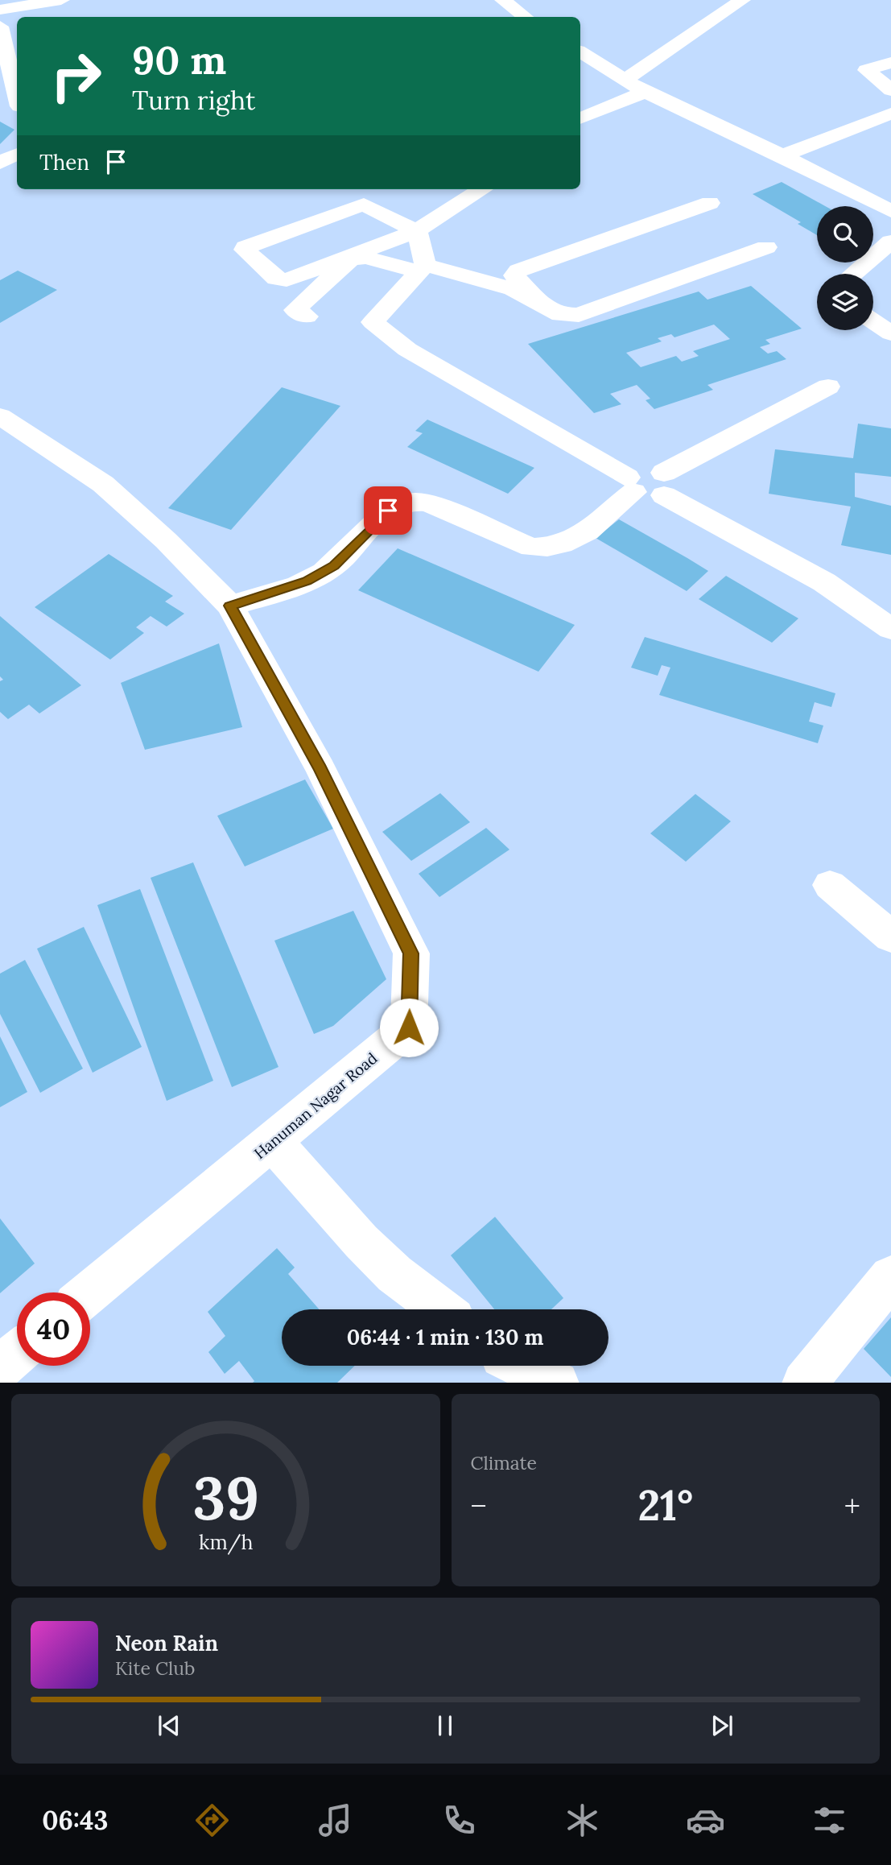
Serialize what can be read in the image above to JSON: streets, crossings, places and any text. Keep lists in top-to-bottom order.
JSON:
{
  "streets": {
    "street": ["Hanuman Nagar Road"]
  },
  "page": {
    "turn": ["90 m", "Turn right"],
    "then": "Then",
    "limit": "40",
    "trip": "06:44 · 1 min · 130 m",
    "tile": "Climate",
    "heat": ["−", "21°", "+"],
    "song": ["Neon Rain", "Kite Club"],
    "tabs": "06:43",
    "gauge": ["39", "km/h"]
  }
}
